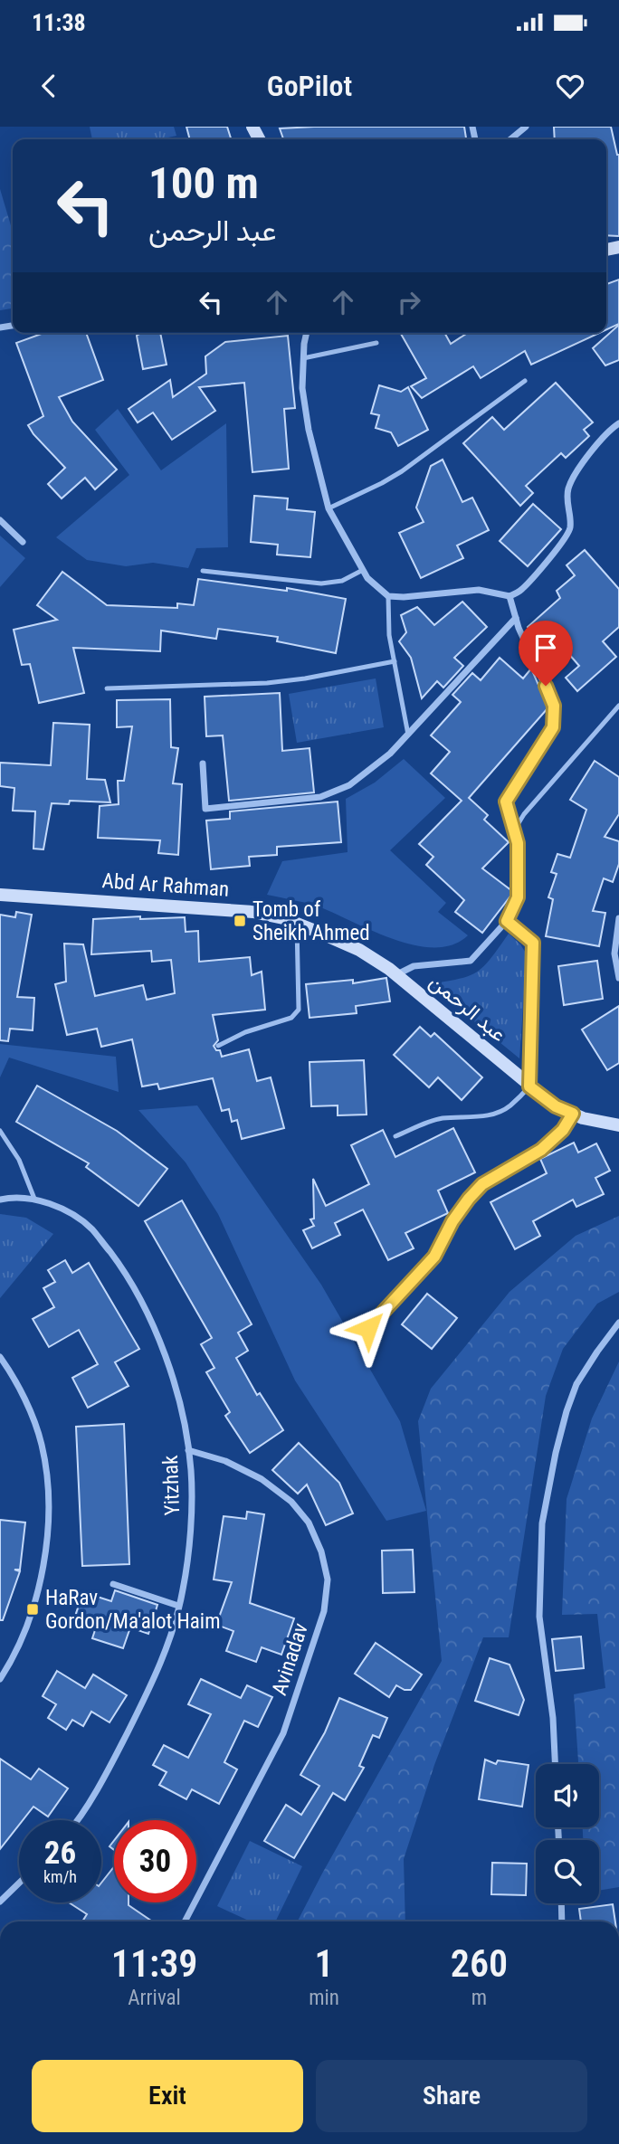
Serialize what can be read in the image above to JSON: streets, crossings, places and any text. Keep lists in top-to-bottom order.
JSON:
{
  "streets": {
    "street": [
      "Abd Ar Rahman",
      "عبد الرحمن",
      "Yitzhak",
      "Avinadav"
    ]
  },
  "crossings": [
    ["Abd Ar Rahman", "عبد الرحمن"],
    ["Yitzhak", "Avinadav"]
  ],
  "places": {
    "transit": ["Tomb of Sheikh Ahmed", "HaRav Gordon/Ma'alot Haim"]
  },
  "page": {
    "status": "11:38",
    "header": "GoPilot",
    "turn": ["100 m", "عبد الرحمن"],
    "speed": "26 km/h",
    "limit": "30",
    "eta": [
      "11:39",
      "Arrival",
      "1",
      "min",
      "260",
      "m"
    ],
    "buttons": ["Exit", "Share"]
  }
}
